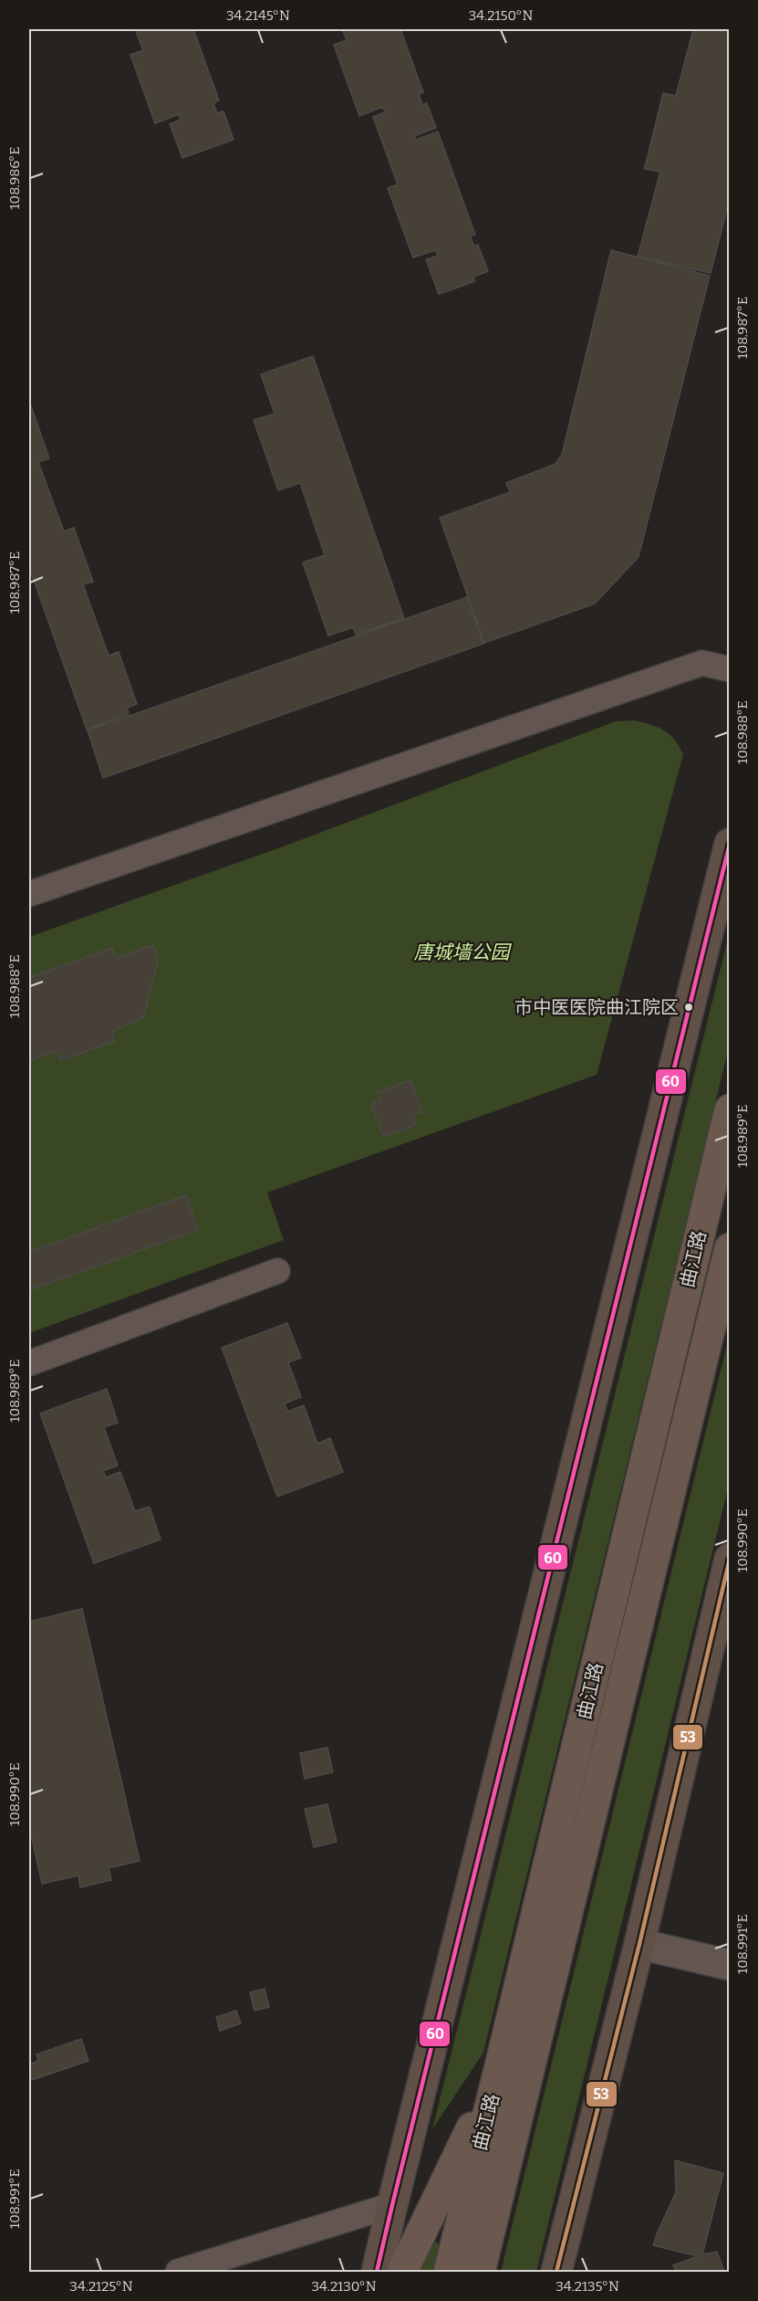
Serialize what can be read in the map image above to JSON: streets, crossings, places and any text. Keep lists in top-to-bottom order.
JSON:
{
  "streets": {
    "highway": ["曲江路"]
  },
  "parks": ["唐城墙公园"],
  "places": ["市中医医院曲江院区"],
  "lines": ["transit line 60", "transit line 53"],
  "coordinates": [
    "34.2145°N",
    "34.2150°N",
    "108.986°E",
    "108.987°E",
    "108.988°E",
    "108.989°E",
    "108.990°E",
    "108.991°E",
    "34.2125°N",
    "34.2130°N",
    "34.2135°N"
  ]
}
